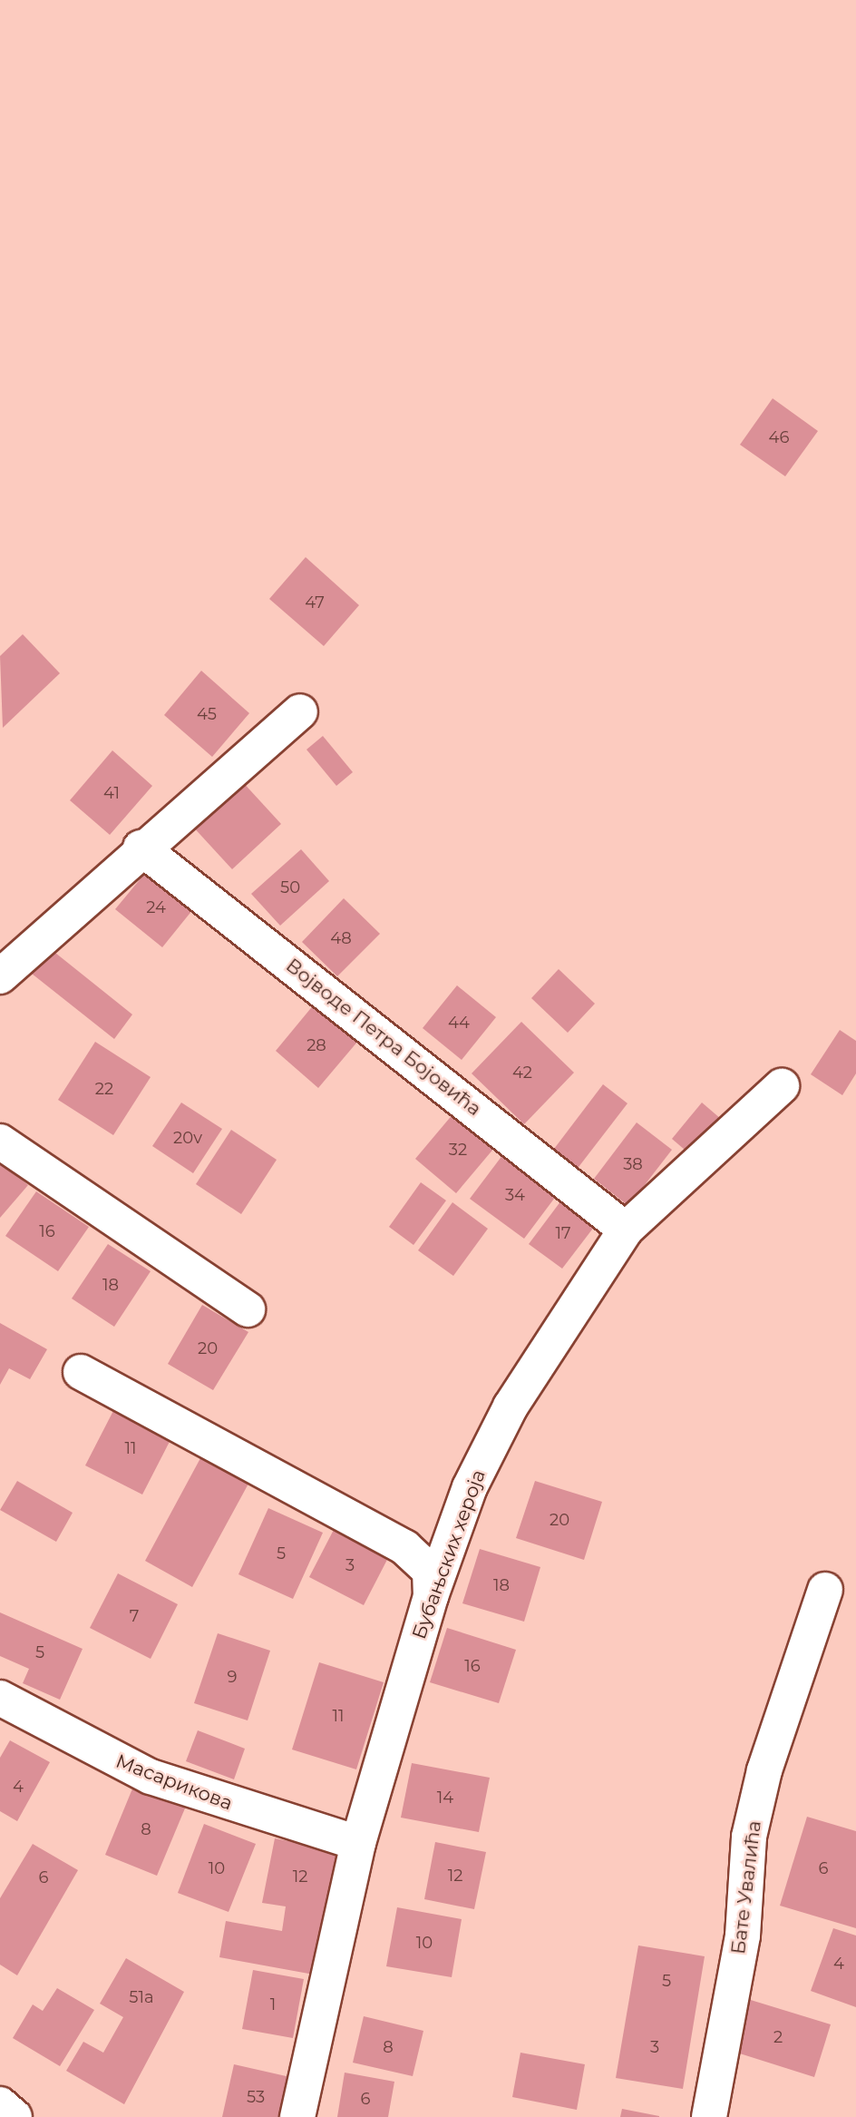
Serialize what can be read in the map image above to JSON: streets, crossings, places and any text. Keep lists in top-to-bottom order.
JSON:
{
  "streets": {
    "street": [
      "Војводе Петра Бојовића",
      "Бубањских хероја",
      "Масарикова",
      "Бате Увалића"
    ]
  },
  "crossings": [
    ["Војводе Петра Бојовића", "Бубањских хероја"],
    ["Бубањских хероја", "Масарикова"]
  ],
  "house_numbers": [
    "46",
    "47",
    "45",
    "41",
    "50",
    "24",
    "48",
    "44",
    "28",
    "42",
    "22",
    "20v",
    "32",
    "38",
    "34",
    "16",
    "17",
    "18",
    "20",
    "11",
    "20",
    "5",
    "3",
    "18",
    "7",
    "5",
    "16",
    "9",
    "11",
    "4",
    "14",
    "8",
    "10",
    "6",
    "12",
    "12",
    "6",
    "10",
    "4",
    "5",
    "51a",
    "1",
    "2",
    "8",
    "3",
    "53",
    "6"
  ]
}
